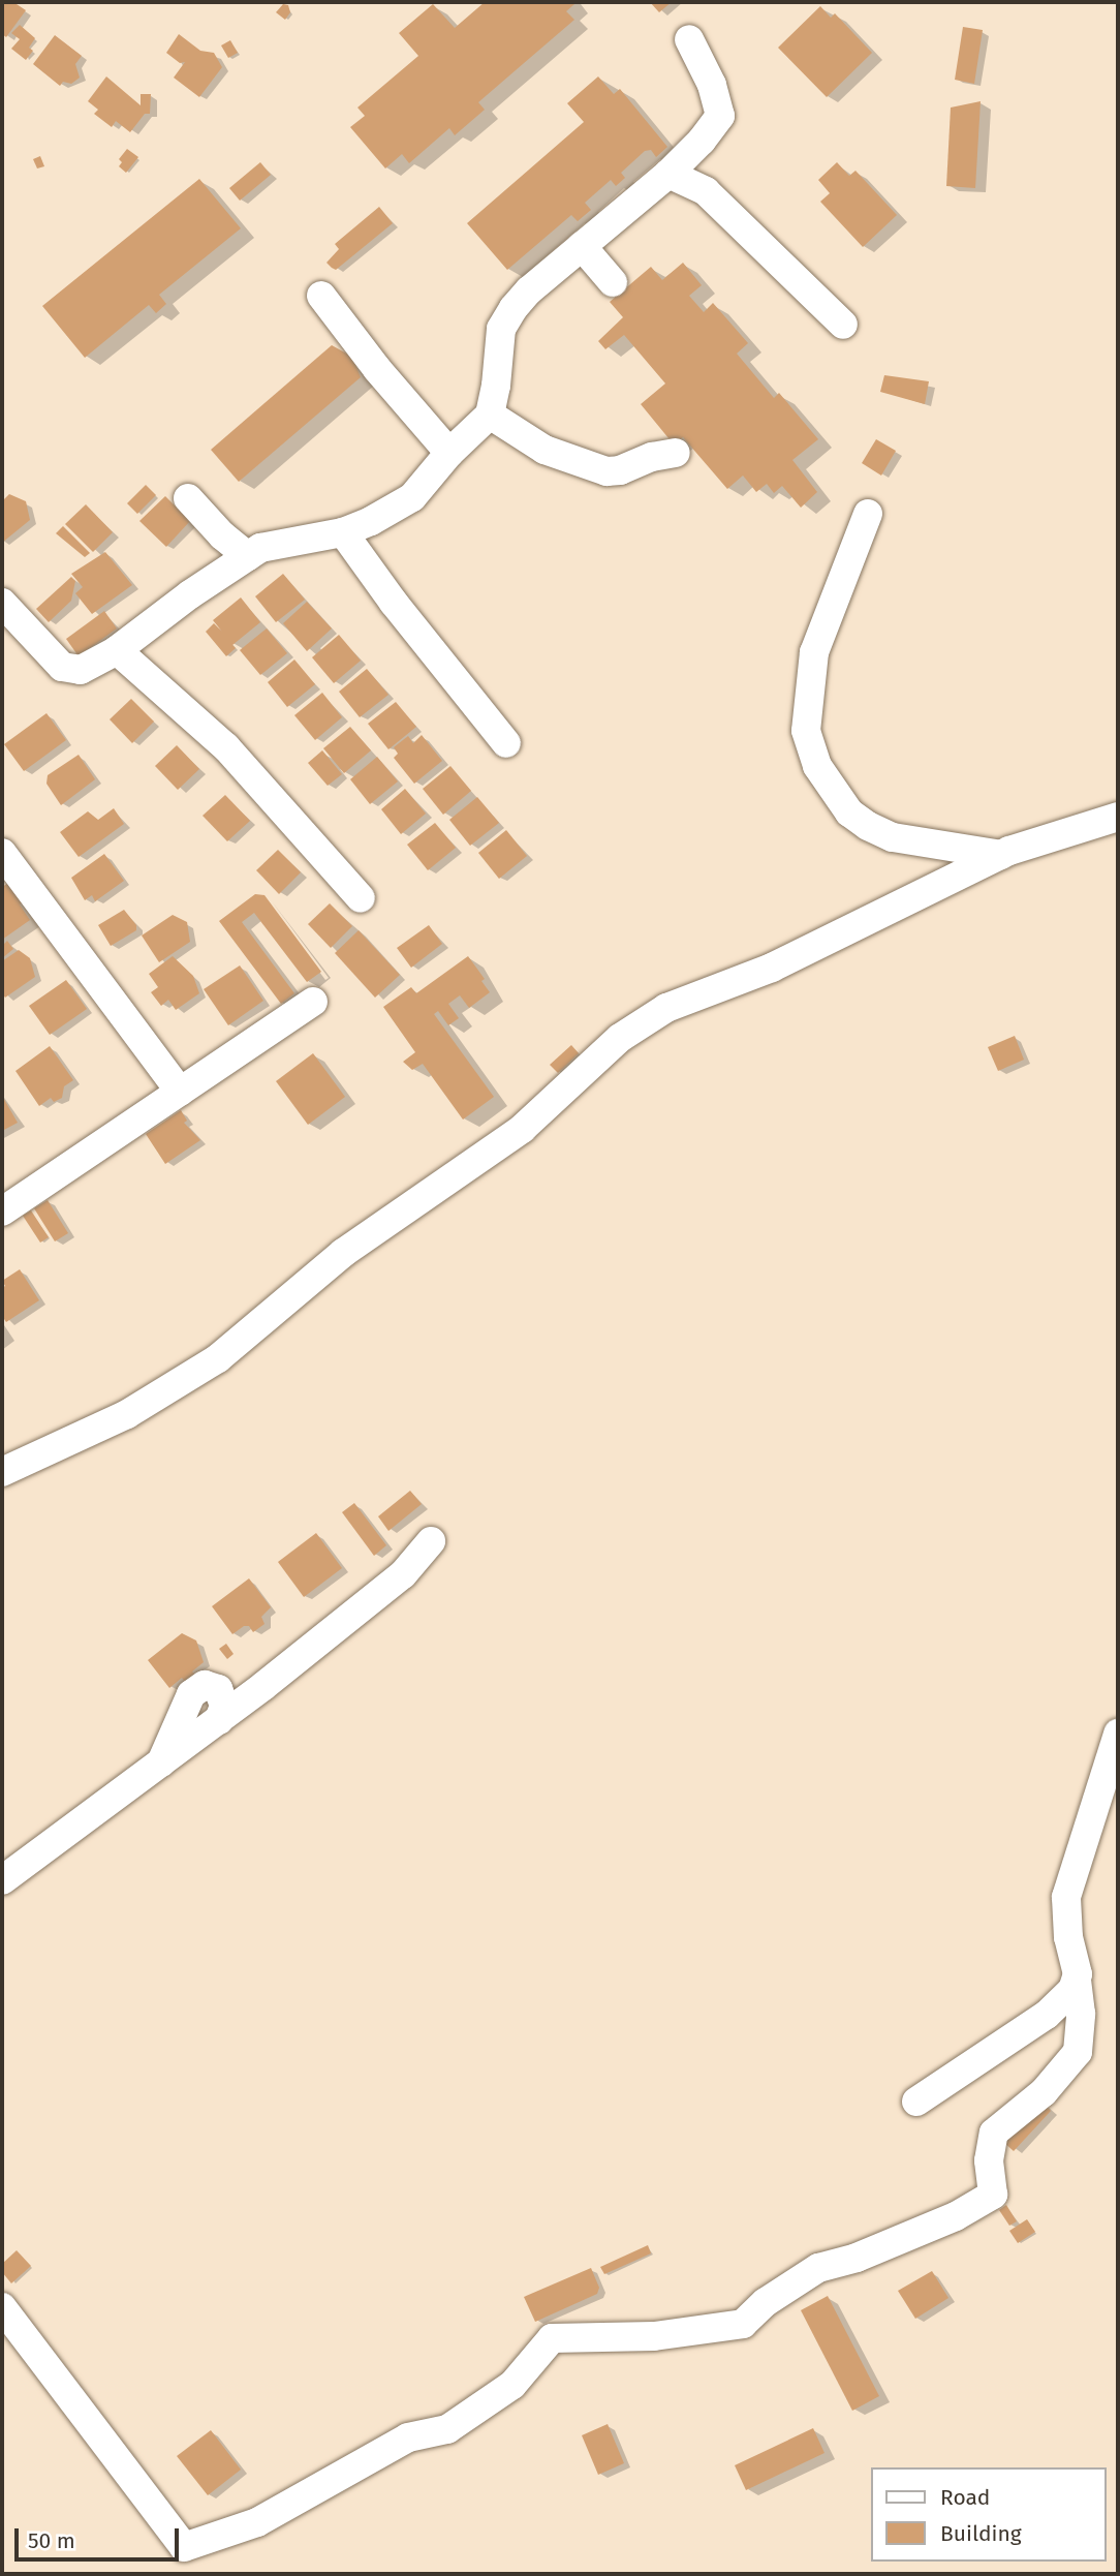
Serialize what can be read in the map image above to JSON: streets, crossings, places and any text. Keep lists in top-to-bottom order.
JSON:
{
  "legend": ["Road", "Building"],
  "scale_bar": "50 m"
}
